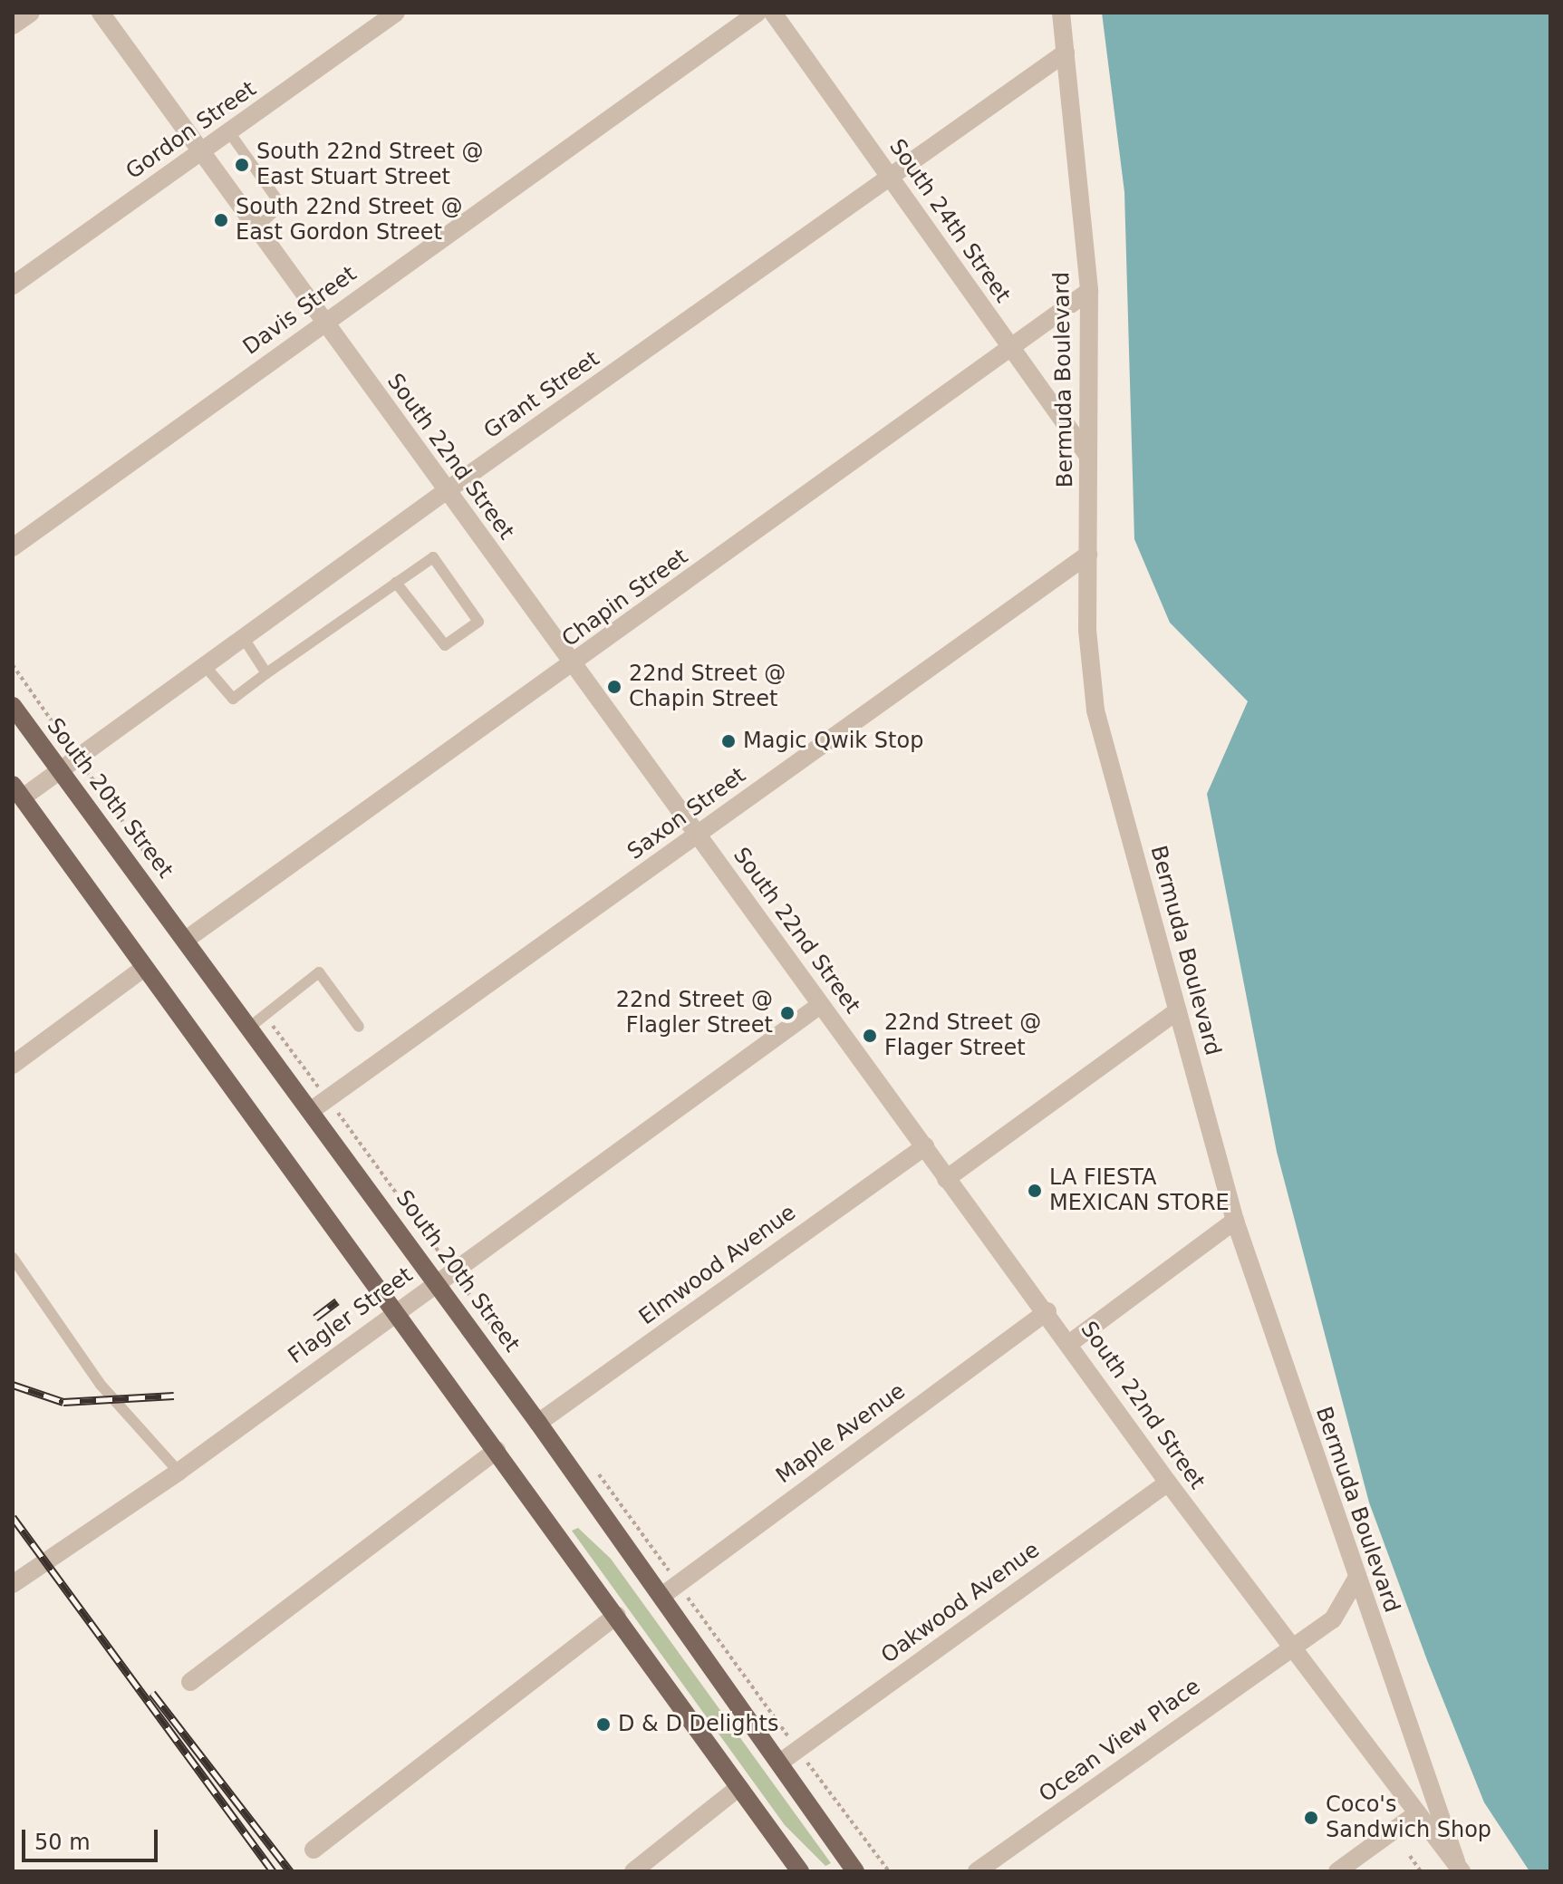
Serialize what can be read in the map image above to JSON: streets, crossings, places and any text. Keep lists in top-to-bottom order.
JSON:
{
  "streets": {
    "main road": ["South 20th Street"],
    "street": [
      "Gordon Street",
      "South 24th Street",
      "Davis Street",
      "Bermuda Boulevard",
      "Grant Street",
      "South 22nd Street",
      "Chapin Street",
      "Saxon Street",
      "Elmwood Avenue",
      "Flagler Street",
      "Maple Avenue",
      "Oakwood Avenue",
      "Ocean View Place"
    ]
  },
  "crossings": [
    ["Gordon Street", "South 22nd Street"],
    ["South 24th Street", "Bermuda Boulevard"],
    ["South 24th Street", "Grant Street"],
    ["South 24th Street", "Chapin Street"],
    ["Davis Street", "South 22nd Street"],
    ["Bermuda Boulevard", "Grant Street"],
    ["Bermuda Boulevard", "South 22nd Street"],
    ["Bermuda Boulevard", "Chapin Street"],
    ["Bermuda Boulevard", "Saxon Street"],
    ["Bermuda Boulevard", "Ocean View Place"],
    ["Grant Street", "South 22nd Street"],
    ["Grant Street", "South 20th Street"],
    ["South 22nd Street", "Chapin Street"],
    ["South 22nd Street", "Saxon Street"],
    ["South 22nd Street", "Elmwood Avenue"],
    ["South 22nd Street", "Flagler Street"],
    ["South 22nd Street", "Maple Avenue"],
    ["South 22nd Street", "Oakwood Avenue"],
    ["South 22nd Street", "Ocean View Place"],
    ["Chapin Street", "South 20th Street"],
    ["South 20th Street", "Saxon Street"],
    ["South 20th Street", "Elmwood Avenue"],
    ["South 20th Street", "Flagler Street"],
    ["South 20th Street", "Maple Avenue"],
    ["South 20th Street", "Oakwood Avenue"]
  ],
  "places": [
    "South 22nd Street @ East Stuart Street",
    "South 22nd Street @ East Gordon Street",
    "22nd Street @ Chapin Street",
    "Magic Qwik Stop",
    "22nd Street @ Flagler Street",
    "22nd Street @ Flager Street",
    "LA FIESTA MEXICAN STORE",
    "D & D Delights",
    "Coco's Sandwich Shop"
  ],
  "scale_bar": "50 m"
}
